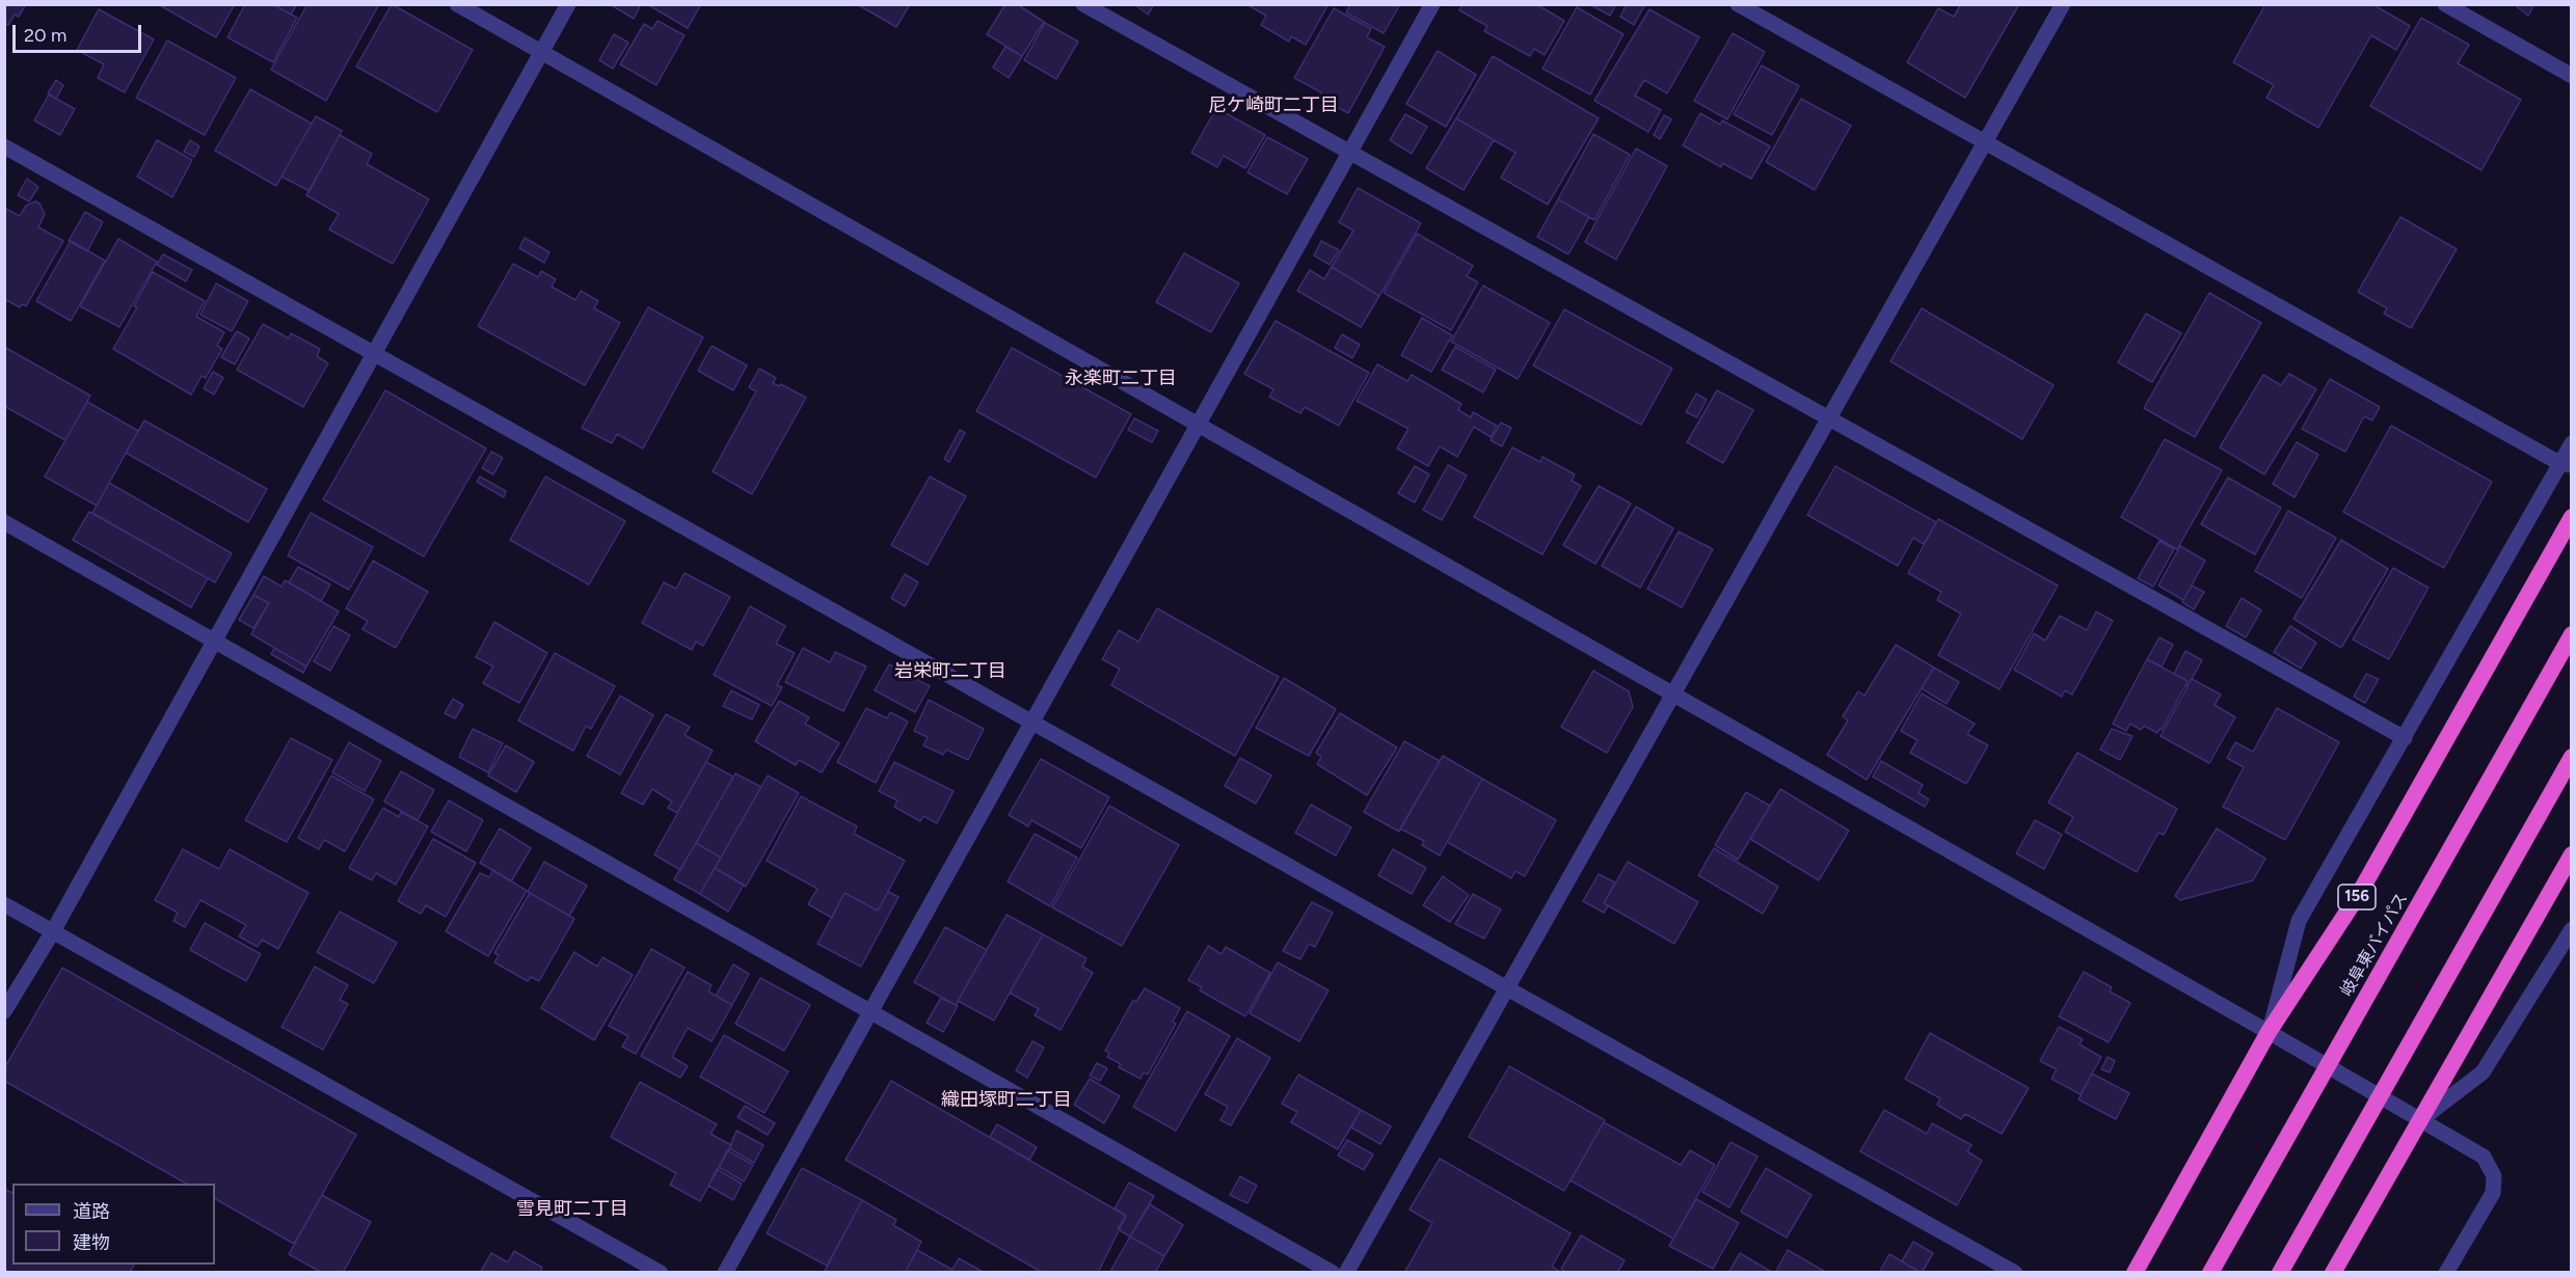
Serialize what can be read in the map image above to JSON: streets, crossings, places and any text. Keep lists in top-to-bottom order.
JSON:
{
  "streets": {
    "highway": ["156", "岐阜東バイパス"]
  },
  "districts": [
    "尼ケ崎町二丁目",
    "永楽町二丁目",
    "岩栄町二丁目",
    "織田塚町二丁目",
    "雪見町二丁目"
  ],
  "legend": ["道路", "建物"],
  "scale_bar": "20 m"
}
